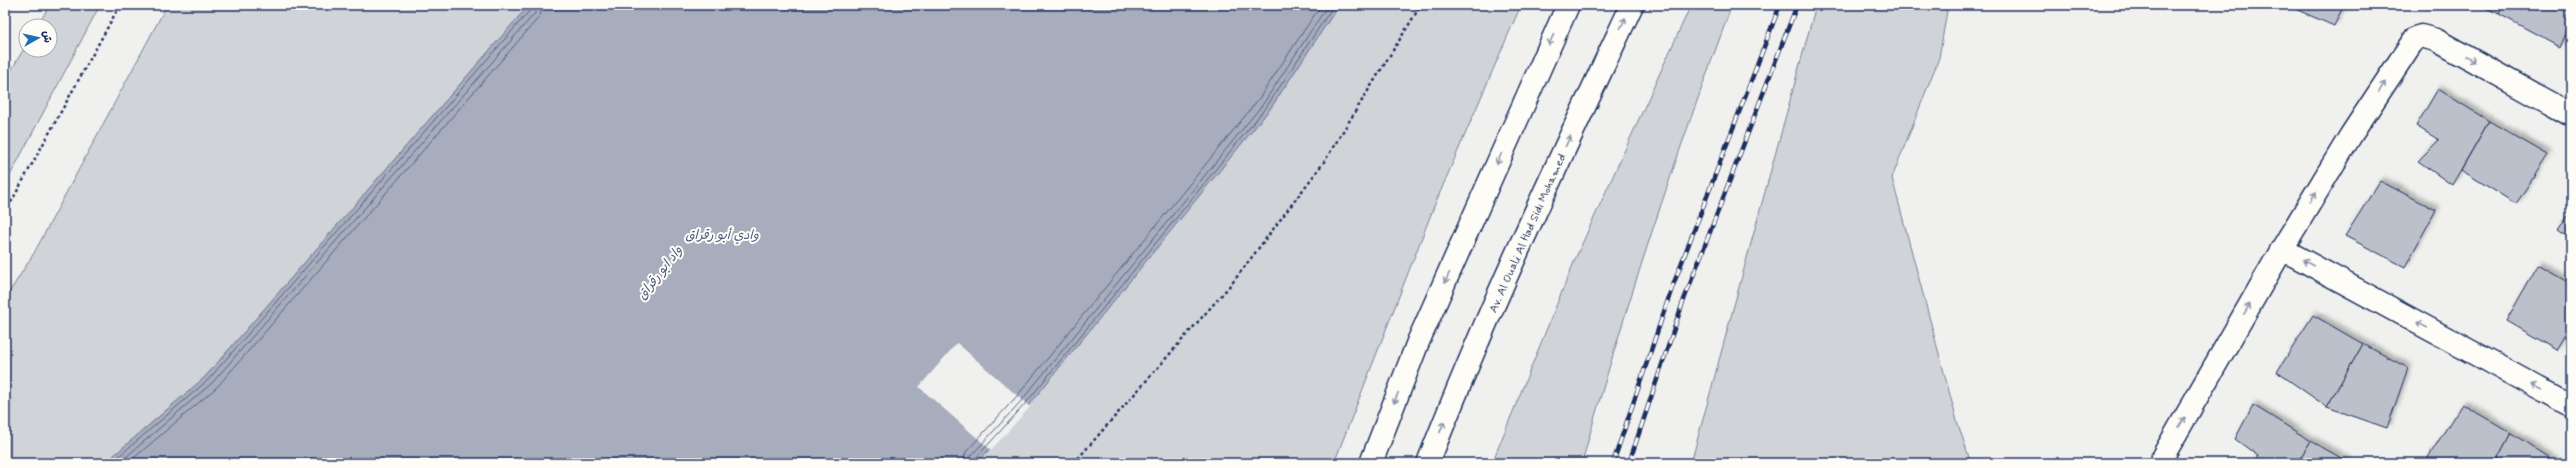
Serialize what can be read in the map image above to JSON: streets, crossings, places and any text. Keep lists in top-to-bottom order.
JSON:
{
  "streets": {
    "street": ["Av. Al Ouali Al Had Sidi Mohamed"]
  },
  "water": ["وادي أبو رقراق", "واد ابو رقراق"],
  "north": "right"
}
